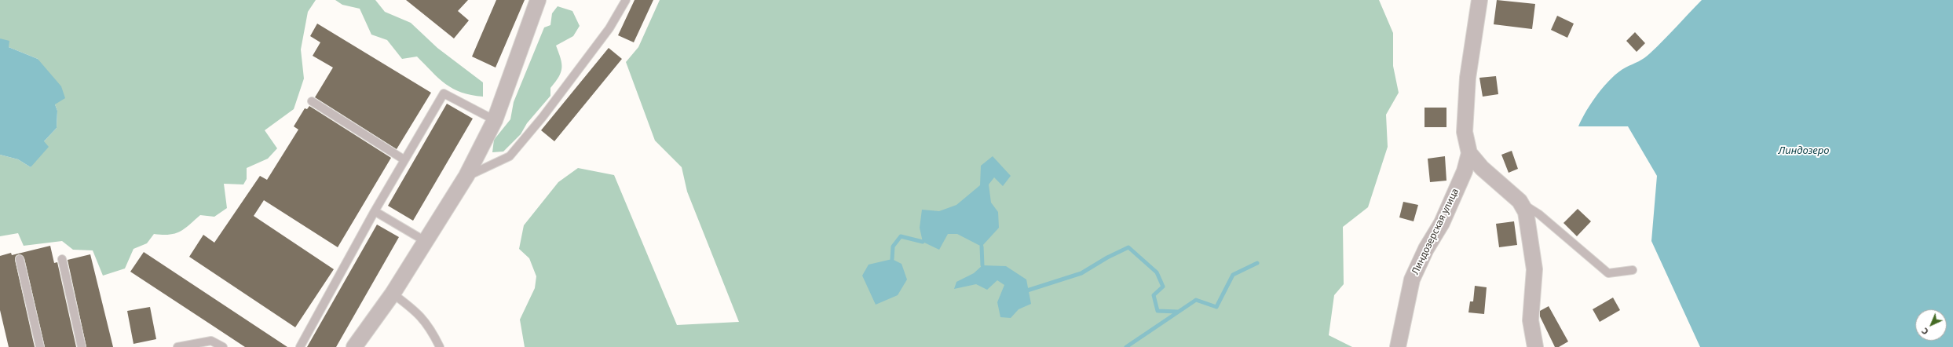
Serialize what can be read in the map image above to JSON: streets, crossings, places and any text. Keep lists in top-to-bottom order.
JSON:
{
  "streets": {
    "street": ["Линдозерская улица"]
  },
  "water": ["Линдозеро"],
  "north": "bottom left"
}
